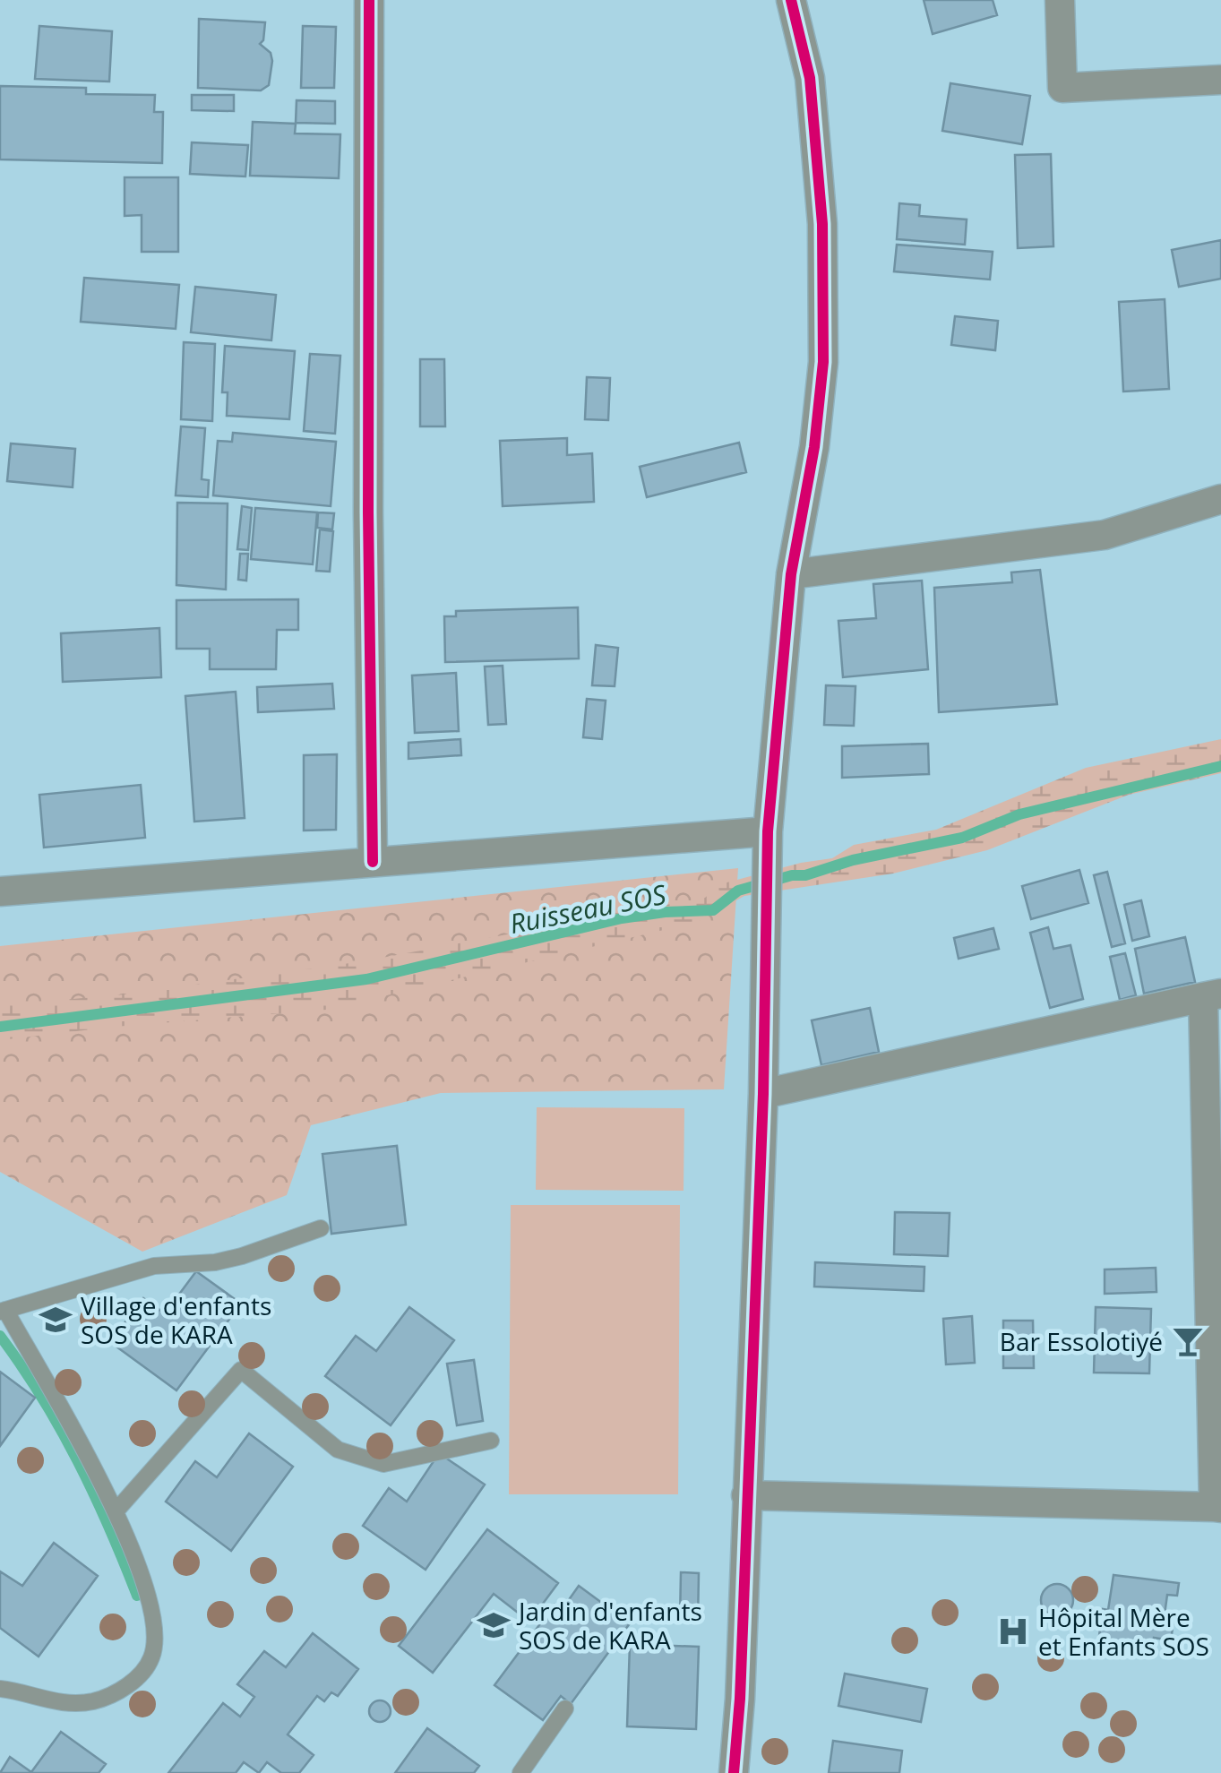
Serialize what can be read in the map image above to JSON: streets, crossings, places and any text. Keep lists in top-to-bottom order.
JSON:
{
  "water": ["Ruisseau SOS"],
  "places": {
    "school or university": ["Village d'enfants SOS de KARA", "Jardin d'enfants SOS de KARA"],
    "bar": ["Bar Essolotiyé"],
    "hospital": ["Hôpital Mère et Enfants SOS"]
  }
}
